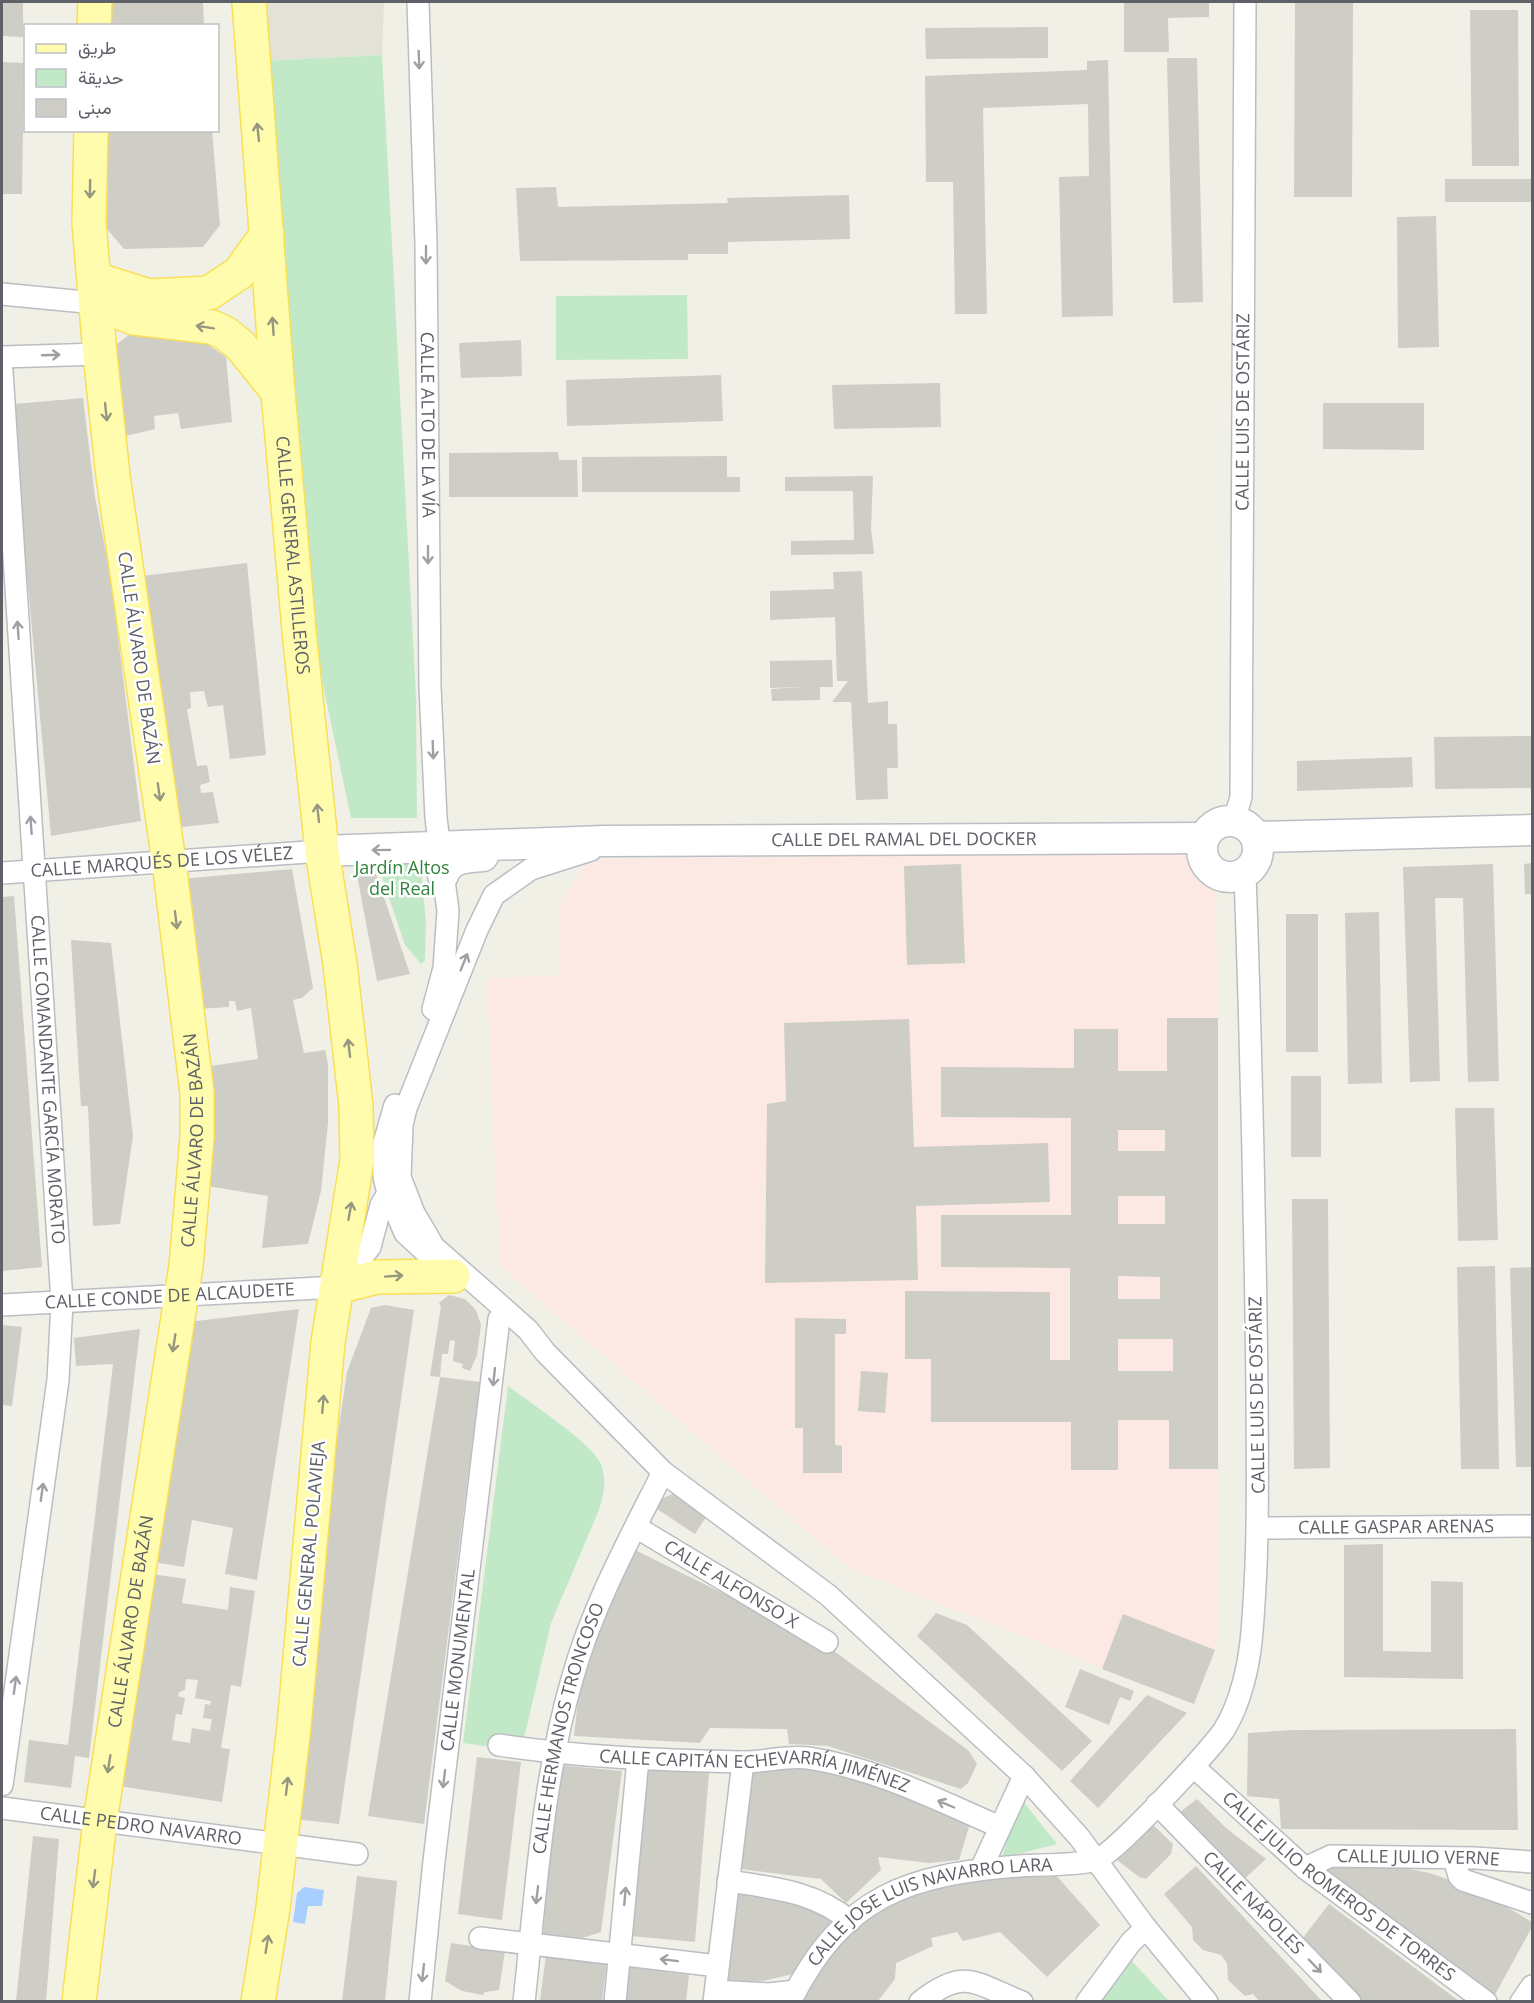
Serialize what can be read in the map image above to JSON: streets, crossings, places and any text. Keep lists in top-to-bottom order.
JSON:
{
  "streets": {
    "main road": [
      "CALLE GENERAL ASTILLEROS",
      "CALLE ÁLVARO DE BAZÁN",
      "CALLE DEL RAMAL DEL DOCKER",
      "CALLE GENERAL POLAVIEJA"
    ],
    "street": [
      "CALLE LUIS DE OSTÁRIZ",
      "CALLE ALTO DE LA VÍA",
      "CALLE MARQUÉS DE LOS VÉLEZ",
      "CALLE COMANDANTE GARCÍA MORATO",
      "CALLE CONDE DE ALCAUDETE",
      "CALLE GASPAR ARENAS",
      "CALLE ALFONSO X",
      "CALLE MONUMENTAL",
      "CALLE HERMANOS TRONCOSO",
      "CALLE CAPITÁN ECHEVARRÍA JIMÉNEZ",
      "CALLE PEDRO NAVARRO",
      "CALLE JULIO VERNE",
      "CALLE JULIO ROMEROS DE TORRES",
      "CALLE NÁPOLES",
      "CALLE JOSE LUIS NAVARRO LARA"
    ]
  },
  "crossings": [
    ["CALLE LUIS DE OSTÁRIZ", "CALLE DEL RAMAL DEL DOCKER"],
    ["CALLE LUIS DE OSTÁRIZ", "CALLE GASPAR ARENAS"],
    ["CALLE LUIS DE OSTÁRIZ", "CALLE JULIO ROMEROS DE TORRES"],
    ["CALLE LUIS DE OSTÁRIZ", "CALLE NÁPOLES"],
    ["CALLE LUIS DE OSTÁRIZ", "CALLE JOSE LUIS NAVARRO LARA"],
    ["CALLE ALTO DE LA VÍA", "CALLE DEL RAMAL DEL DOCKER"],
    ["CALLE GENERAL ASTILLEROS", "CALLE DEL RAMAL DEL DOCKER"],
    ["CALLE GENERAL ASTILLEROS", "CALLE MARQUÉS DE LOS VÉLEZ"],
    ["CALLE GENERAL ASTILLEROS", "CALLE GENERAL POLAVIEJA"],
    ["CALLE ÁLVARO DE BAZÁN", "CALLE MARQUÉS DE LOS VÉLEZ"],
    ["CALLE ÁLVARO DE BAZÁN", "CALLE CONDE DE ALCAUDETE"],
    ["CALLE ÁLVARO DE BAZÁN", "CALLE PEDRO NAVARRO"],
    ["CALLE DEL RAMAL DEL DOCKER", "CALLE MARQUÉS DE LOS VÉLEZ"],
    ["CALLE DEL RAMAL DEL DOCKER", "CALLE MONUMENTAL"],
    ["CALLE MARQUÉS DE LOS VÉLEZ", "CALLE COMANDANTE GARCÍA MORATO"],
    ["CALLE COMANDANTE GARCÍA MORATO", "CALLE CONDE DE ALCAUDETE"],
    ["CALLE CONDE DE ALCAUDETE", "CALLE GENERAL POLAVIEJA"],
    ["CALLE GENERAL POLAVIEJA", "CALLE PEDRO NAVARRO"],
    ["CALLE ALFONSO X", "CALLE HERMANOS TRONCOSO"],
    ["CALLE HERMANOS TRONCOSO", "CALLE CAPITÁN ECHEVARRÍA JIMÉNEZ"],
    ["CALLE JULIO VERNE", "CALLE JULIO ROMEROS DE TORRES"]
  ],
  "one_way": [
    "CALLE ALTO DE LA VÍA",
    "CALLE GENERAL ASTILLEROS",
    "CALLE ÁLVARO DE BAZÁN",
    "CALLE COMANDANTE GARCÍA MORATO",
    "CALLE GENERAL POLAVIEJA",
    "CALLE MONUMENTAL"
  ],
  "parks": ["Jardín Altos del Real"],
  "legend": ["طريق", "حديقة", "مبنى"]
}
